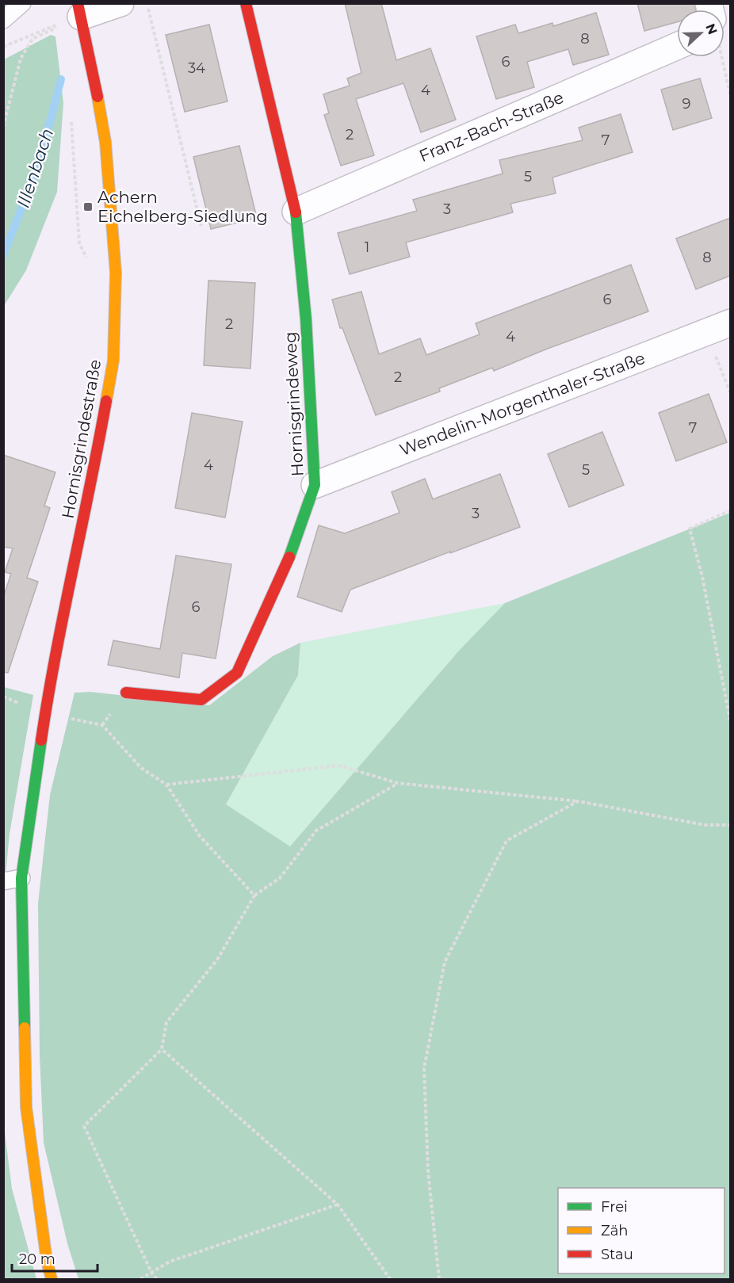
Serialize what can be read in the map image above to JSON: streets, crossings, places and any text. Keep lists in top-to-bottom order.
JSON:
{
  "streets": {
    "main road": ["Hornisgrindeweg", "Hornisgrindestraße"],
    "street": ["Franz-Bach-Straße", "Wendelin-Morgenthaler-Straße"]
  },
  "crossings": [
    ["Franz-Bach-Straße", "Hornisgrindeweg"],
    ["Hornisgrindeweg", "Wendelin-Morgenthaler-Straße"]
  ],
  "water": ["Illenbach"],
  "places": {
    "transit": ["Achern Eichelberg-Siedlung"]
  },
  "house_numbers": [
    "8",
    "6",
    "34",
    "4",
    "9",
    "2",
    "7",
    "5",
    "3",
    "1",
    "8",
    "6",
    "2",
    "4",
    "2",
    "7",
    "4",
    "5",
    "3",
    "6"
  ],
  "legend": ["Frei", "Zäh", "Stau"],
  "scale_bar": "20 m",
  "north": "right"
}
